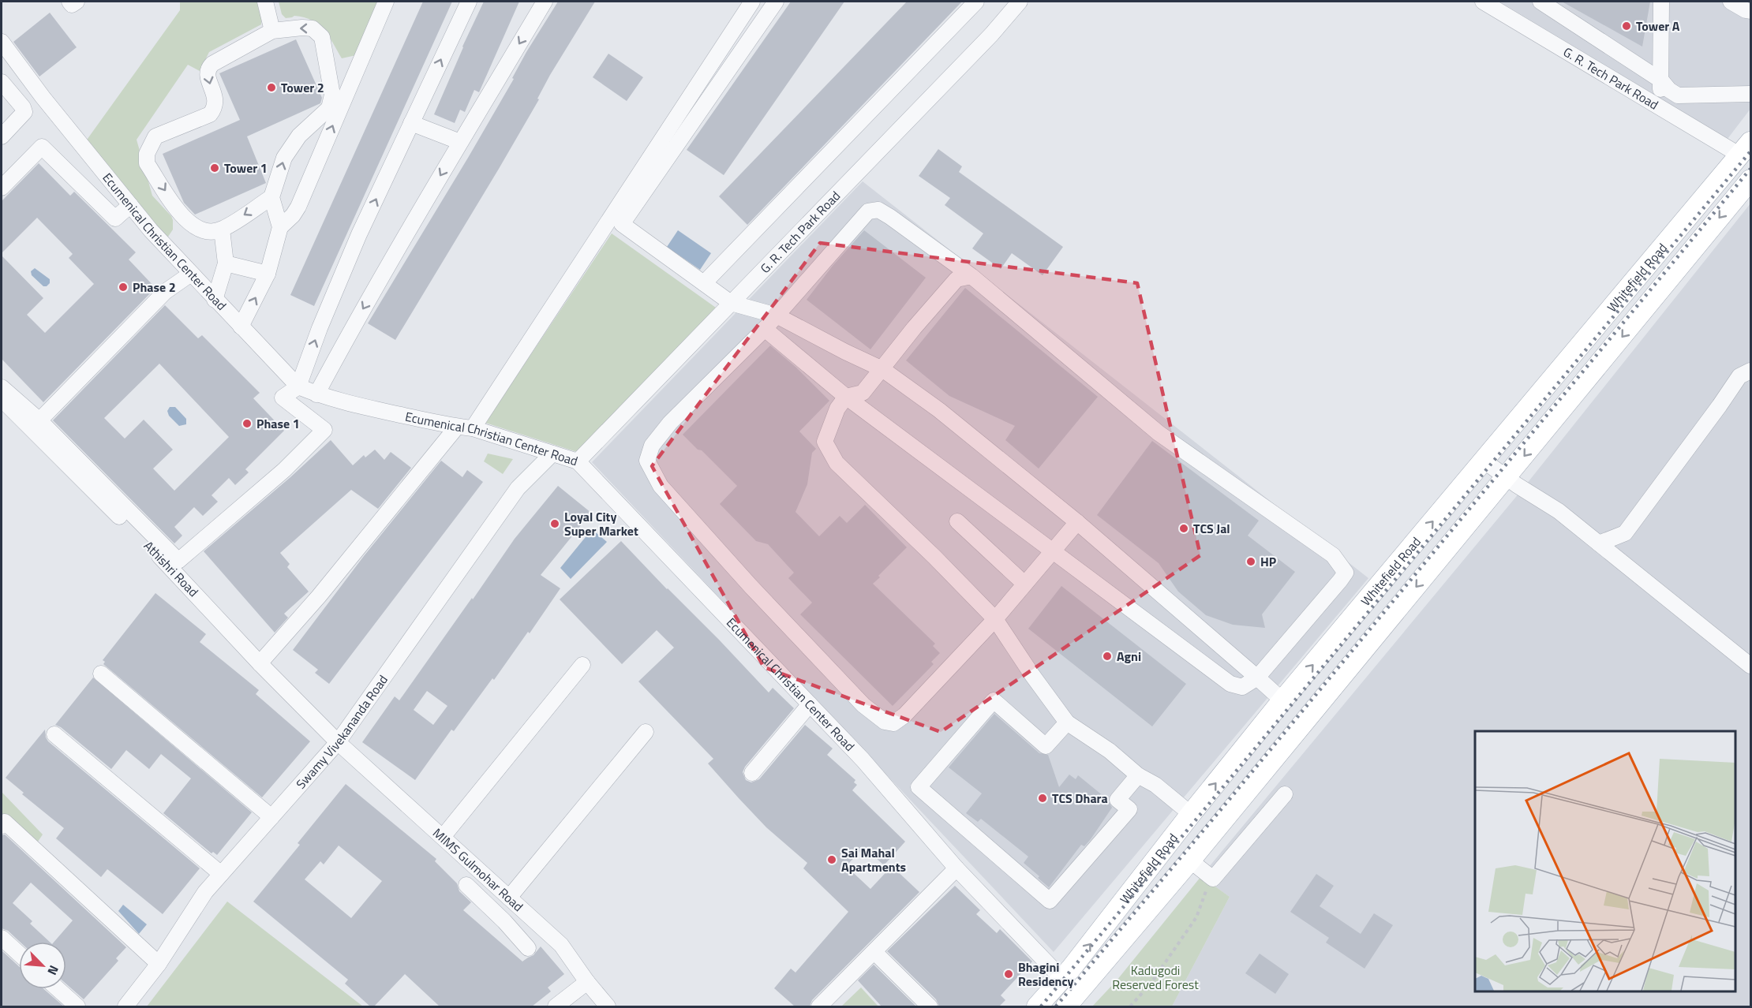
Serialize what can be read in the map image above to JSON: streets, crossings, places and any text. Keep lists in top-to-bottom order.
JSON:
{
  "streets": {
    "main road": ["Whitefield Road"],
    "street": [
      "G. R. Tech Park Road",
      "Ecumenical Christian Center Road",
      "Athishri Road",
      "Swamy Vivekananda Road",
      "MIMS Gulmohar Road"
    ]
  },
  "crossings": [
    ["G. R. Tech Park Road", "Ecumenical Christian Center Road"],
    ["G. R. Tech Park Road", "Whitefield Road"],
    ["Ecumenical Christian Center Road", "Whitefield Road"],
    ["Ecumenical Christian Center Road", "Swamy Vivekananda Road"],
    ["Athishri Road", "Swamy Vivekananda Road"],
    ["Athishri Road", "MIMS Gulmohar Road"],
    ["Swamy Vivekananda Road", "MIMS Gulmohar Road"]
  ],
  "parks": ["Kadugodi Reserved Forest"],
  "places": [
    "Tower A",
    "Tower 2",
    "Tower 1",
    "Phase 2",
    "Phase 1",
    "Loyal City Super Market",
    "TCS Jal",
    "HP",
    "Agni",
    "TCS Dhara",
    "Sai Mahal Apartments",
    "Bhagini Residency"
  ],
  "north": "bottom right"
}
